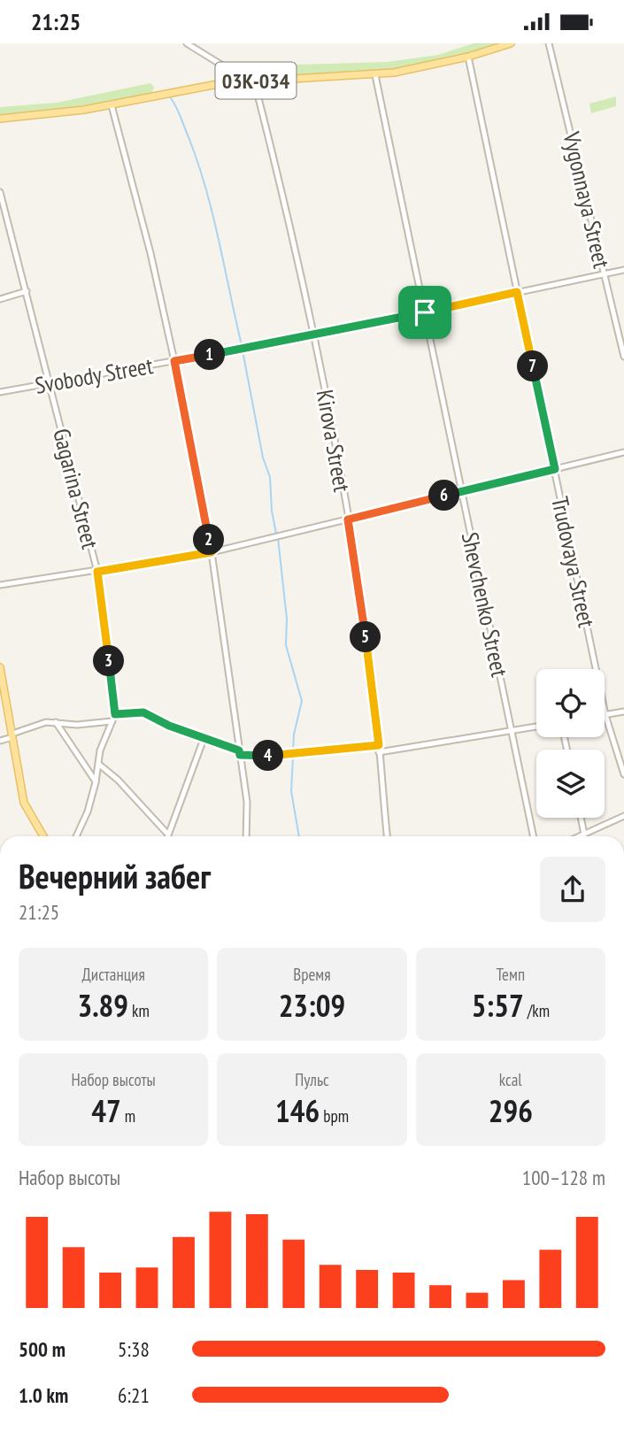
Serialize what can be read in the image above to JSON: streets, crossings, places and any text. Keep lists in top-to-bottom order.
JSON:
{
  "streets": {
    "main road": ["03К-034"],
    "street": [
      "Vygonnaya Street",
      "Svobody Street",
      "Kirova Street",
      "Gagarina Street",
      "Trudovaya Street",
      "Shevchenko Street"
    ]
  },
  "crossings": [
    ["03К-034", "Kirova Street"],
    ["03К-034", "Trudovaya Street"],
    ["03К-034", "Shevchenko Street"],
    ["Vygonnaya Street", "Svobody Street"],
    ["Svobody Street", "Kirova Street"],
    ["Svobody Street", "Gagarina Street"],
    ["Svobody Street", "Trudovaya Street"],
    ["Svobody Street", "Shevchenko Street"]
  ],
  "page": {
    "status": "21:25",
    "pins": [
      "1",
      "7",
      "6",
      "2",
      "5",
      "3",
      "4"
    ],
    "heading": ["Вечерний забег", "21:25"],
    "stats": [
      ["Дистанция", "3.89 km"],
      ["Время", "23:09"],
      ["Темп", "5:57 /km"],
      ["Набор высоты", "47 m"],
      ["Пульс", "146 bpm"],
      ["kcal", "296"]
    ],
    "chart": ["Набор высоты", "100–128 m"],
    "list": [
      {
        "name": "500 m",
        "note": "5:38"
      },
      {
        "name": "1.0 km",
        "note": "6:21"
      }
    ]
  }
}
